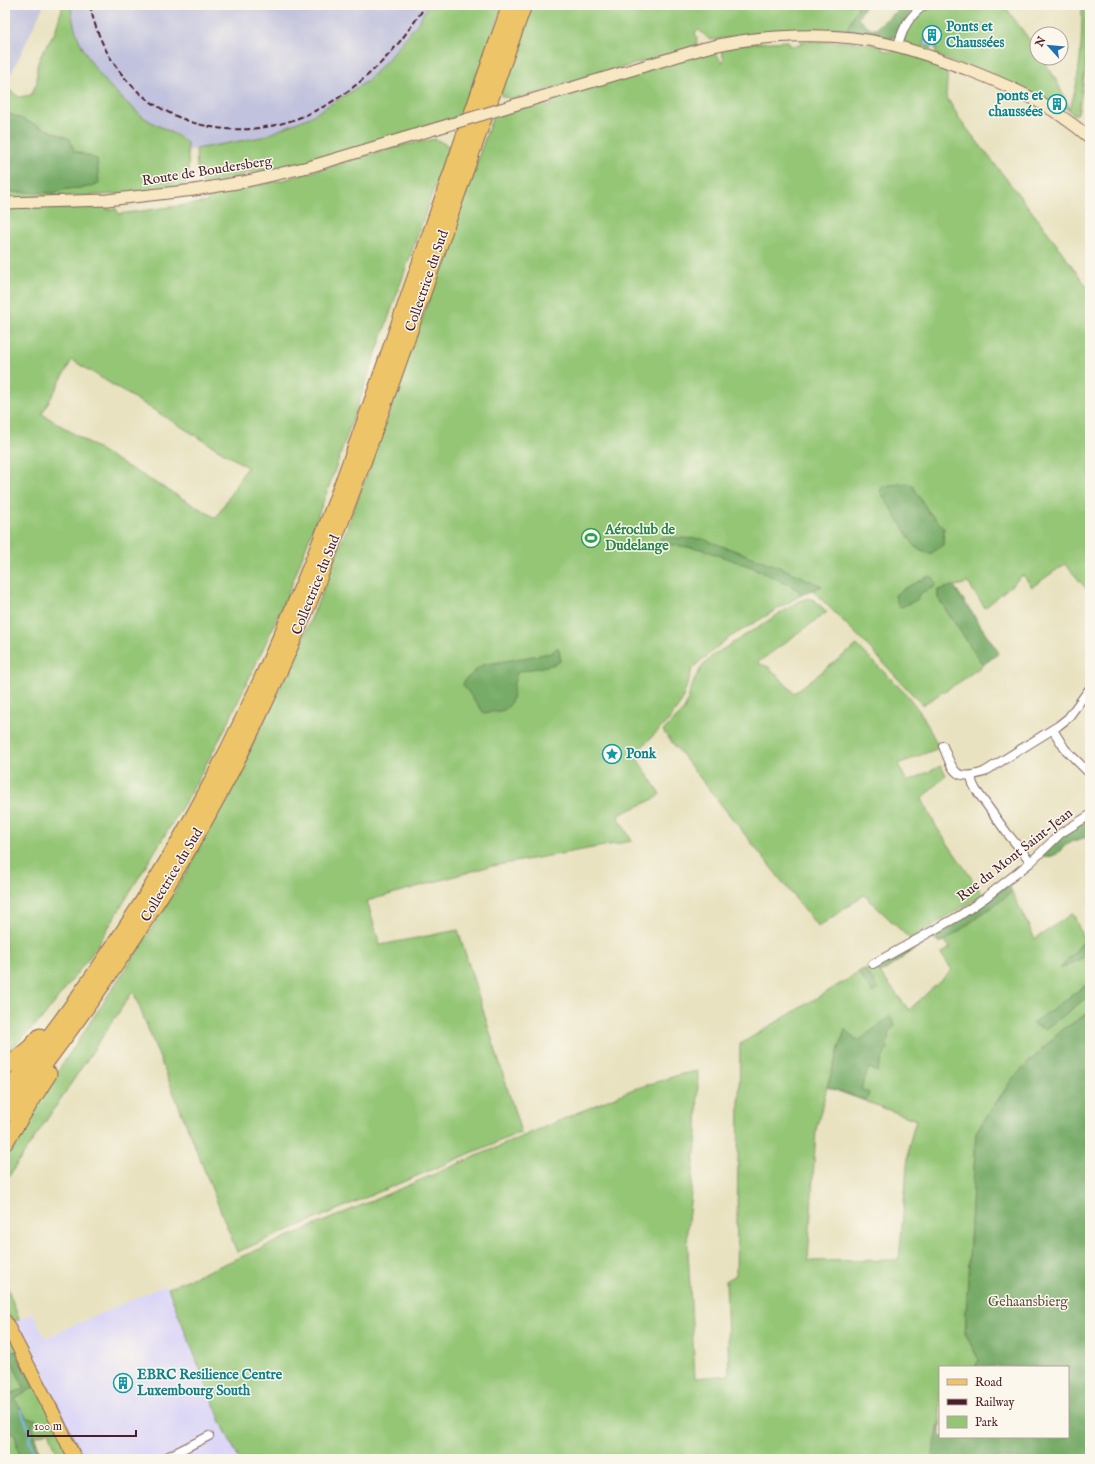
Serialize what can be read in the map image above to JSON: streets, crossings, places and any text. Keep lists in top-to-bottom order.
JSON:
{
  "streets": {
    "highway": ["Collectrice du Sud"],
    "main road": ["Route de Boudersberg"],
    "street": ["Rue du Mont Saint-Jean"]
  },
  "parks": ["Gehaansbierg"],
  "places": {
    "building": ["Ponts et Chaussées", "ponts et chaussées", "EBRC Resilience Centre Luxembourg South"],
    "sports": ["Aéroclub de Dudelange"],
    "place": ["Ponk"]
  },
  "legend": ["Road", "Railway", "Park"],
  "scale_bar": "100 m",
  "north": "top left"
}
